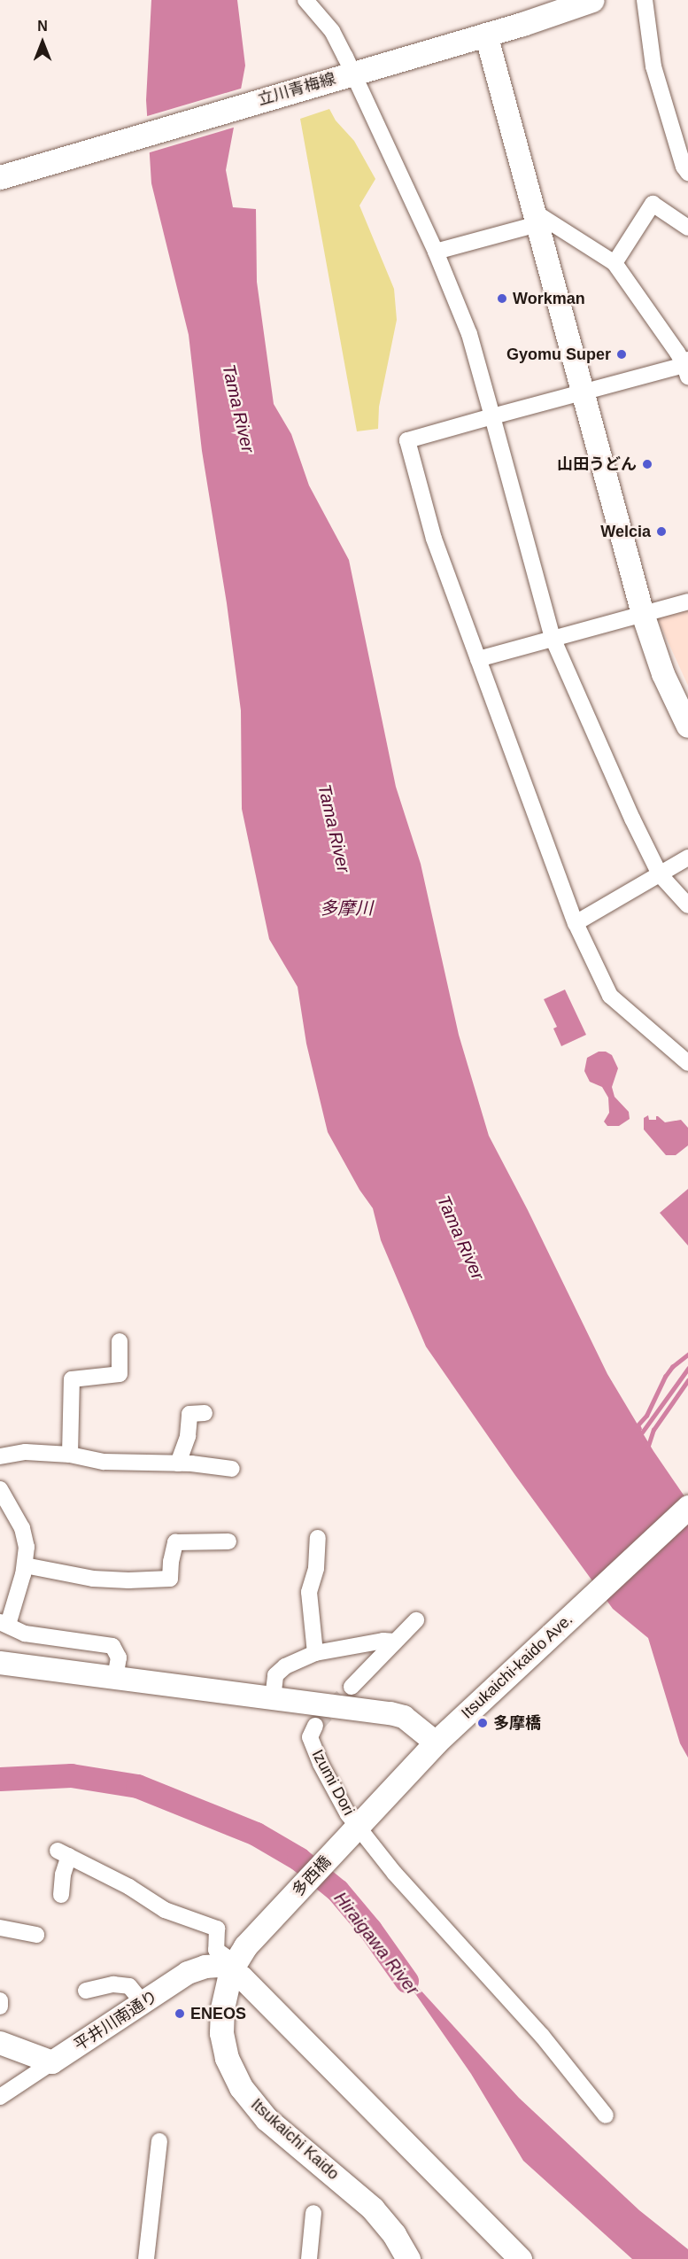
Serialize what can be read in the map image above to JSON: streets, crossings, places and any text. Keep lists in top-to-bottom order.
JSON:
{
  "streets": {
    "main road": [
      "立川青梅線",
      "Itsukaichi-kaido Ave.",
      "多西橋",
      "Itsukaichi Kaido"
    ],
    "street": ["Izumi Dori", "平井川南通り"]
  },
  "crossings": [
    ["Itsukaichi-kaido Ave.", "Izumi Dori"],
    ["Itsukaichi-kaido Ave.", "多西橋"],
    ["Izumi Dori", "多西橋"],
    ["多西橋", "Itsukaichi Kaido"],
    ["平井川南通り", "Itsukaichi Kaido"]
  ],
  "water": ["Tama River", "多摩川", "Hiraigawa River"],
  "places": [
    "Workman",
    "Gyomu Super",
    "山田うどん",
    "Welcia",
    "多摩橋",
    "ENEOS"
  ],
  "north": "top"
}
